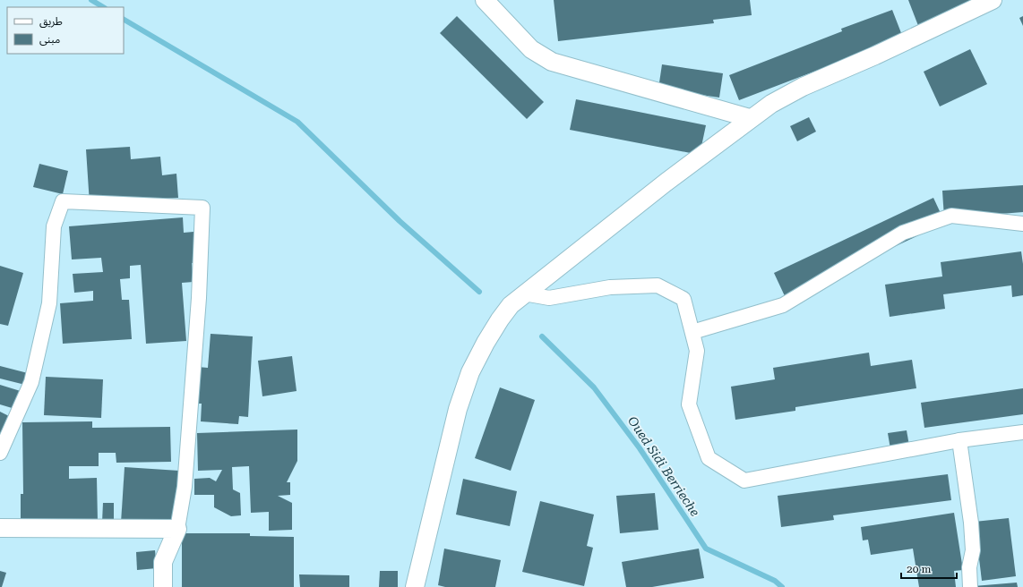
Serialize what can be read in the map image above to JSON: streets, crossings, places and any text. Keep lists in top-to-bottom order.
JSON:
{
  "water": ["Oued Sidi Berrieche"],
  "legend": ["طريق", "مبنى"],
  "scale_bar": "20 m"
}
